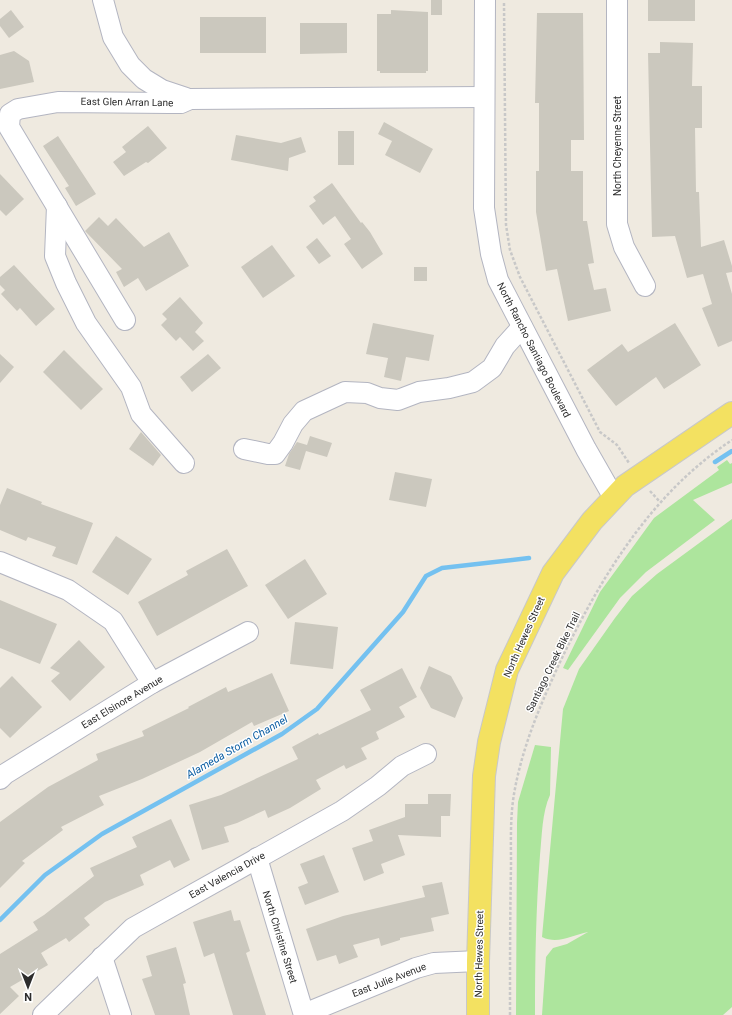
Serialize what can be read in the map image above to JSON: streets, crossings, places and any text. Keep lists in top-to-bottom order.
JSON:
{
  "streets": {
    "main road": ["North Hewes Street"],
    "street": [
      "East Glen Arran Lane",
      "North Cheyenne Street",
      "North Rancho Santiago Boulevard",
      "East Elsinore Avenue",
      "East Valencia Drive",
      "North Christine Street",
      "East Julie Avenue"
    ],
    "path": ["Santiago Creek Bike Trail"]
  },
  "crossings": [
    ["East Glen Arran Lane", "North Rancho Santiago Boulevard"],
    ["North Rancho Santiago Boulevard", "North Hewes Street"],
    ["North Hewes Street", "East Julie Avenue"],
    ["East Valencia Drive", "North Christine Street"],
    ["North Christine Street", "East Julie Avenue"]
  ],
  "water": ["Alameda Storm Channel"],
  "north": "bottom"
}
